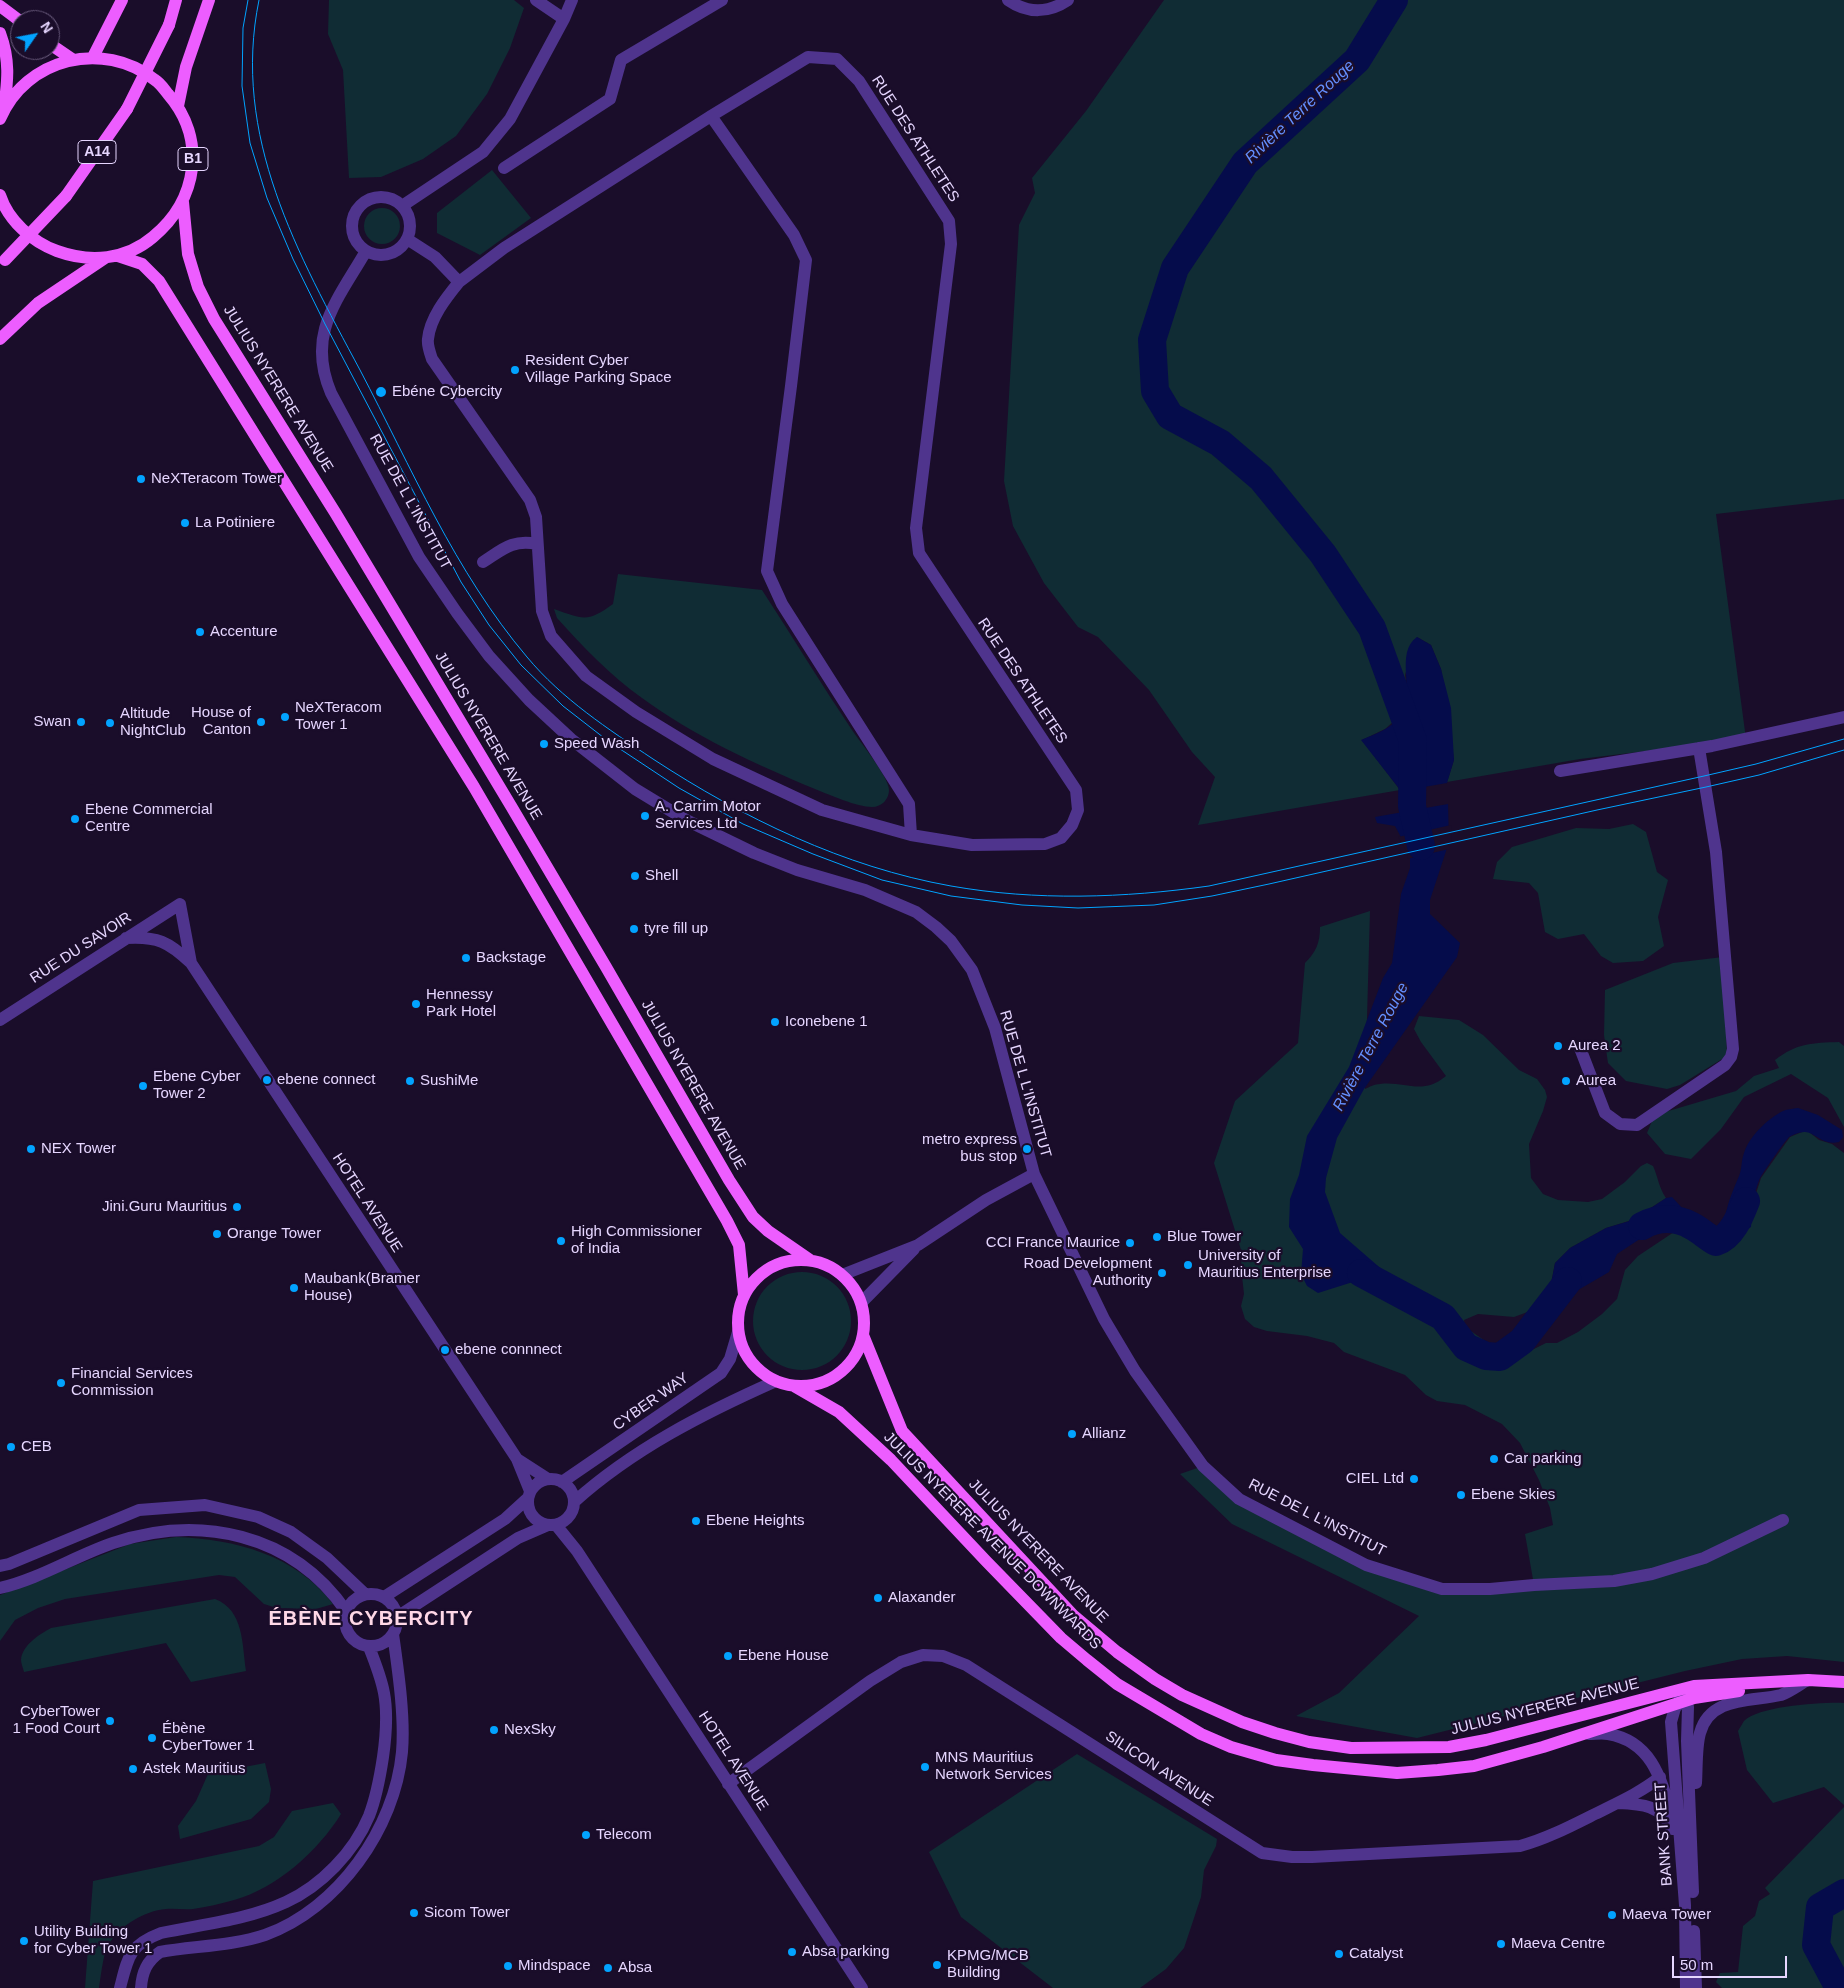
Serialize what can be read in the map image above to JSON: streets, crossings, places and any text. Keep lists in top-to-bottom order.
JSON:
{
  "streets": {
    "main road": [
      "A14",
      "B1",
      "JULIUS NYERERE AVENUE",
      "JULIUS NYERERE AVENUE DOWNWARDS"
    ],
    "street": [
      "RUE DES ATHLETES",
      "RUE DE L L'INSTITUT",
      "RUE DU SAVOIR",
      "HOTEL AVENUE",
      "CYBER WAY",
      "SILICON AVENUE",
      "BANK STREET"
    ]
  },
  "crossings": [
    ["B1", "JULIUS NYERERE AVENUE"],
    ["B1", "CYBER WAY"],
    ["B1", "JULIUS NYERERE AVENUE DOWNWARDS"],
    ["JULIUS NYERERE AVENUE", "CYBER WAY"],
    ["JULIUS NYERERE AVENUE", "JULIUS NYERERE AVENUE DOWNWARDS"],
    ["JULIUS NYERERE AVENUE", "BANK STREET"],
    ["RUE DU SAVOIR", "HOTEL AVENUE"],
    ["HOTEL AVENUE", "CYBER WAY"],
    ["HOTEL AVENUE", "SILICON AVENUE"],
    ["CYBER WAY", "JULIUS NYERERE AVENUE DOWNWARDS"]
  ],
  "districts": ["ÉBÈNE CYBERCITY"],
  "water": ["Rivière Terre Rouge"],
  "places": [
    "Resident Cyber Village Parking Space",
    "Ebéne Cybercity",
    "NeXTeracom Tower",
    "La Potiniere",
    "Accenture",
    "NeXTeracom Tower 1",
    "Swan",
    "House of Canton",
    "Altitude NightClub",
    "Speed Wash",
    "A. Carrim Motor Services Ltd",
    "Ebene Commercial Centre",
    "Shell",
    "tyre fill up",
    "Backstage",
    "Hennessy Park Hotel",
    "Iconebene 1",
    "Aurea 2",
    "ebene connect",
    "SushiMe",
    "Aurea",
    "Ebene Cyber Tower 2",
    "NEX Tower",
    "metro express bus stop",
    "Jini.Guru Mauritius",
    "Orange Tower",
    "Blue Tower",
    "High Commissioner of India",
    "CCI France Maurice",
    "University of Mauritius Enterprise",
    "Road Development Authority",
    "Maubank(Bramer House)",
    "ebene connnect",
    "Financial Services Commission",
    "Allianz",
    "CEB",
    "Car parking",
    "CIEL Ltd",
    "Ebene Skies",
    "Ebene Heights",
    "Alaxander",
    "Ebene House",
    "CyberTower 1 Food Court",
    "NexSky",
    "Ébène CyberTower 1",
    "MNS Mauritius Network Services",
    "Astek Mauritius",
    "Telecom",
    "Sicom Tower",
    "Maeva Tower",
    "Utility Building for Cyber Tower 1",
    "Maeva Centre",
    "Absa parking",
    "Catalyst",
    "KPMG/MCB Building",
    "Mindspace",
    "Absa"
  ],
  "scale_bar": "50 m",
  "north": "top right"
}
